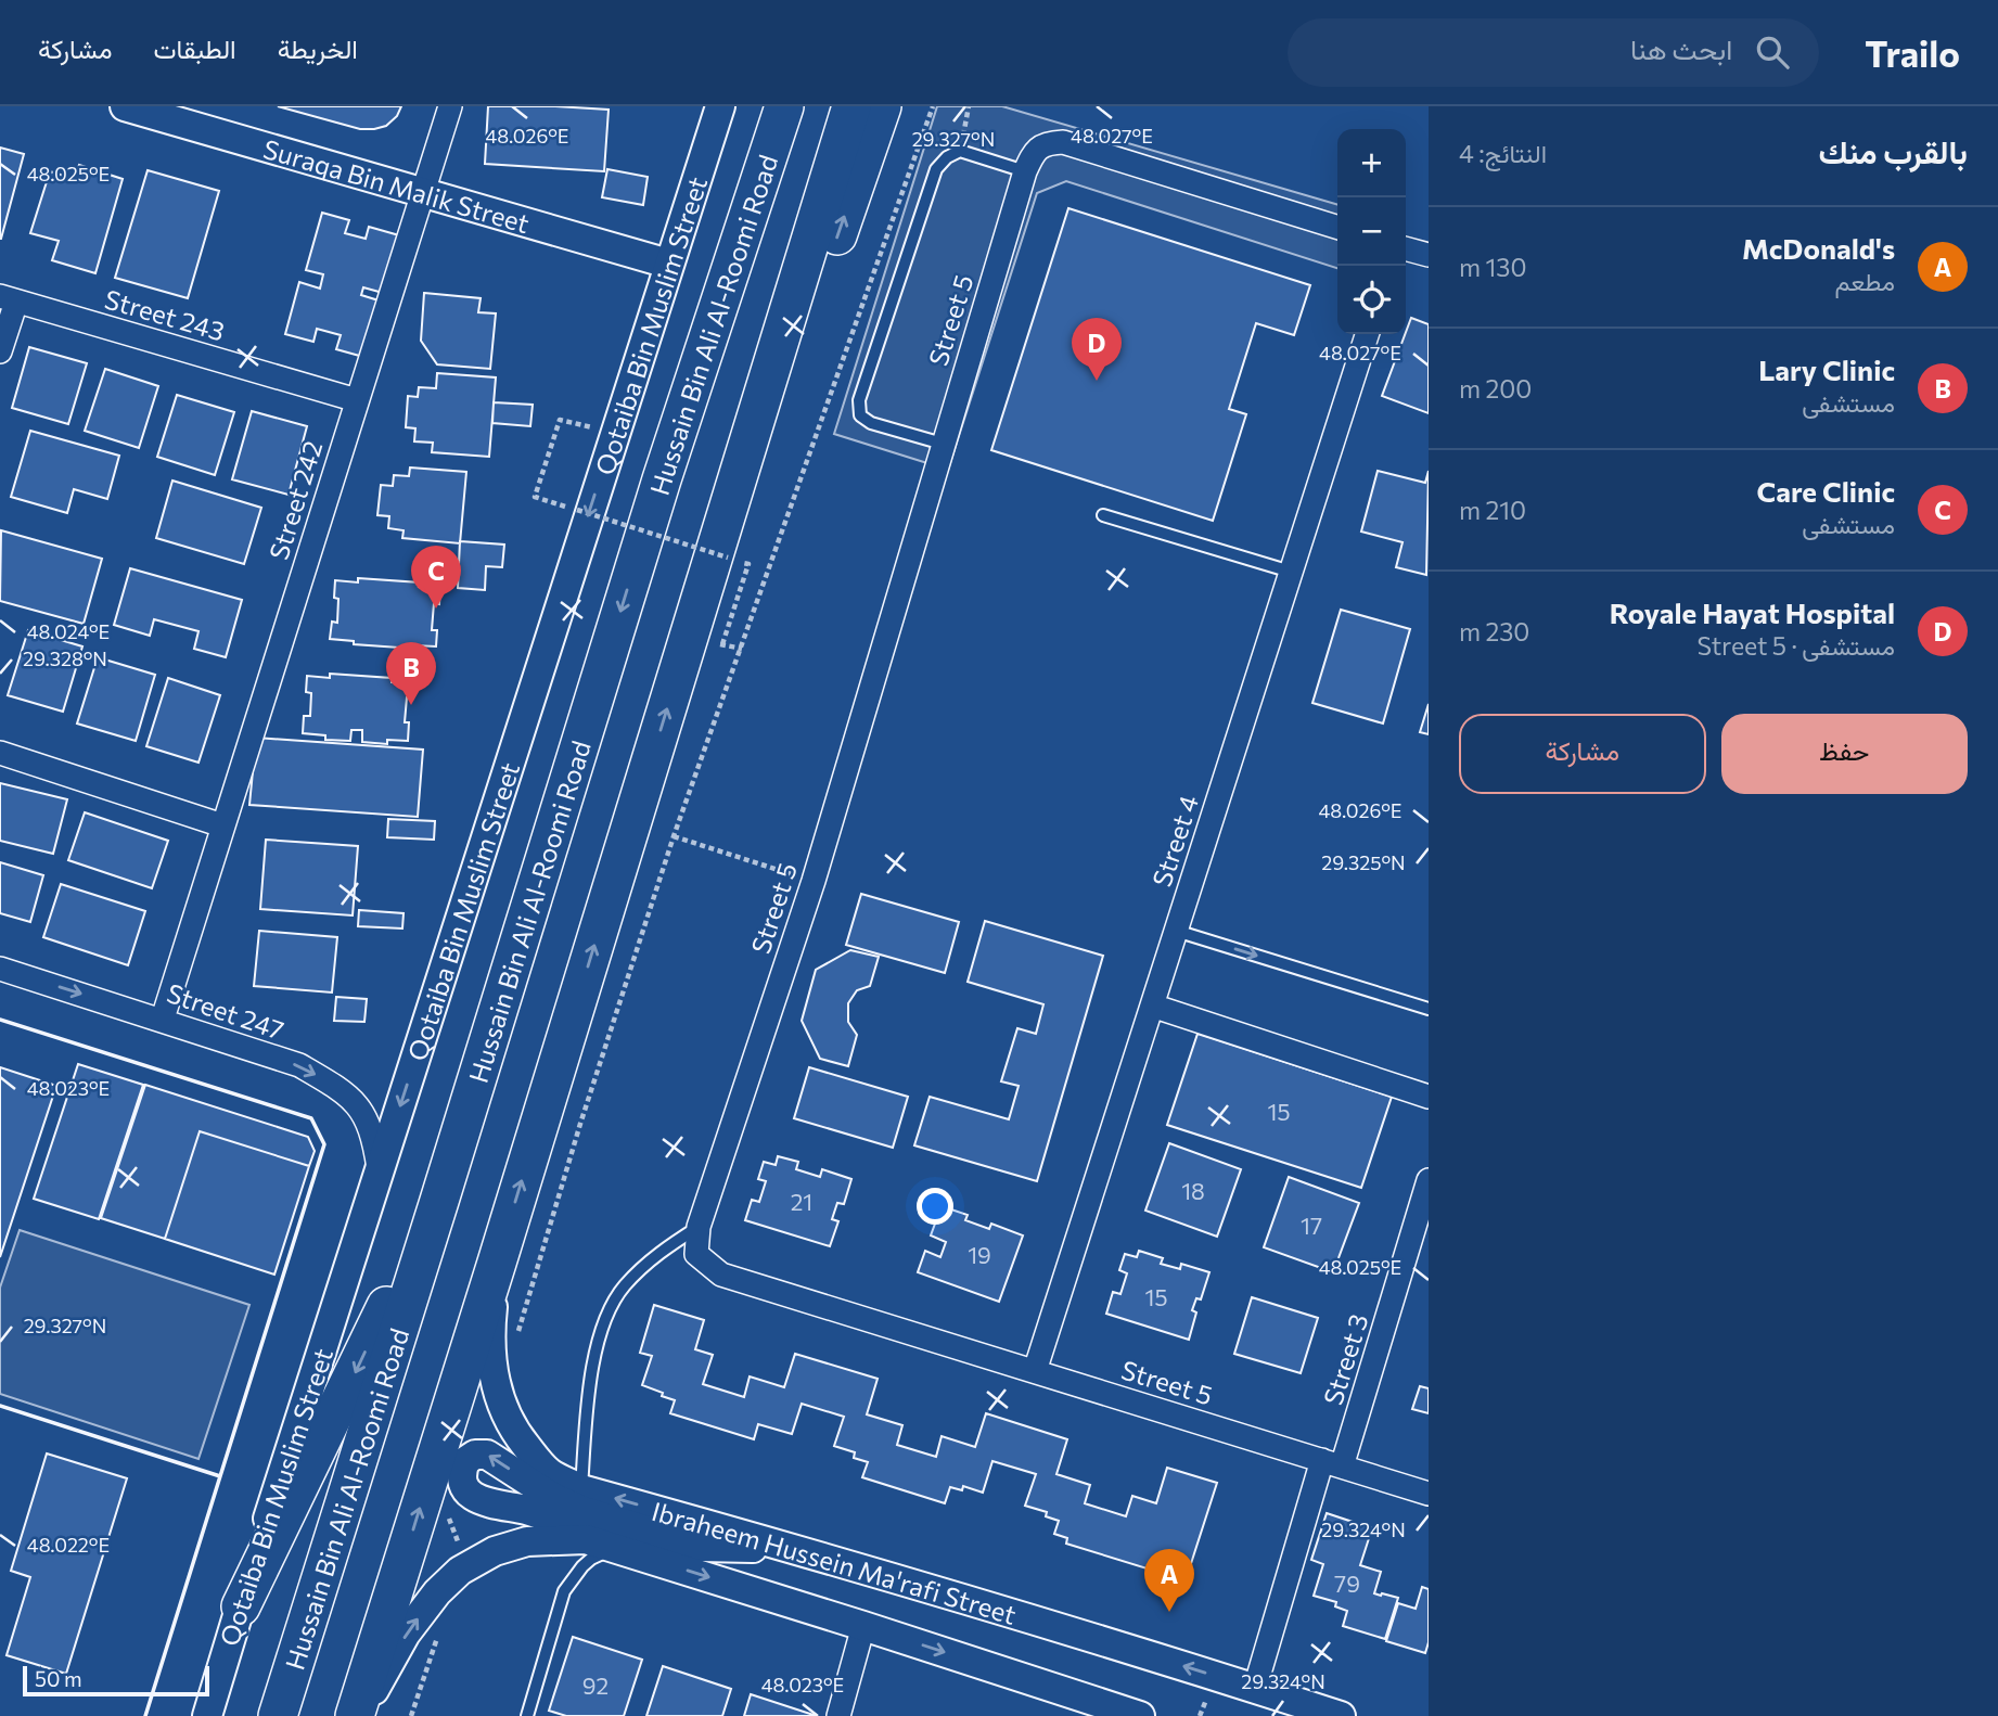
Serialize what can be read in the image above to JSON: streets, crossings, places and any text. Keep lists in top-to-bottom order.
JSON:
{
  "streets": {
    "highway": ["Hussain Bin Ali Al-Roomi Road"],
    "street": [
      "Suraqa Bin Malik Street",
      "Street 243",
      "Street 5",
      "Qotaiba Bin Muslim Street",
      "Street 242",
      "Street 4",
      "Street 247",
      "Street 3",
      "Ibraheem Hussein Ma'rafi Street"
    ]
  },
  "crossings": [
    ["Suraqa Bin Malik Street", "Qotaiba Bin Muslim Street"],
    ["Suraqa Bin Malik Street", "Street 242"],
    ["Street 243", "Street 242"],
    ["Street 5", "Street 4"],
    ["Street 5", "Street 3"],
    ["Qotaiba Bin Muslim Street", "Street 247"],
    ["Street 242", "Street 247"],
    ["Street 3", "Ibraheem Hussein Ma'rafi Street"]
  ],
  "one_way": ["Qotaiba Bin Muslim Street"],
  "house_numbers": [
    "15",
    "18",
    "21",
    "17",
    "19",
    "15",
    "79",
    "92"
  ],
  "scale_bar": "50 m",
  "page": {
    "header": "Trailo",
    "search": "ابحث هنا",
    "nav": ["الخريطة", "الطبقات", "مشاركة"],
    "heading": ["بالقرب منك", "النتائج: 4"],
    "map_buttons": ["+", "−"],
    "list": [
      {
        "mark": "A",
        "name": "McDonald's",
        "note": "مطعم",
        "value": "130 m"
      },
      {
        "mark": "B",
        "name": "Lary Clinic",
        "note": "مستشفى",
        "value": "200 m"
      },
      {
        "mark": "C",
        "name": "Care Clinic",
        "note": "مستشفى",
        "value": "210 m"
      },
      {
        "mark": "D",
        "name": "Royale Hayat Hospital",
        "note": "مستشفى · Street 5",
        "value": "230 m"
      }
    ],
    "pins": [
      "D",
      "C",
      "B",
      "A"
    ],
    "buttons": ["حفظ", "مشاركة"],
    "scale": "50 m"
  },
  "coordinates": [
    "48.026°E",
    "48.027°E",
    "29.327°N",
    "48.025°E",
    "48.024°E",
    "29.328°N",
    "29.325°N",
    "48.023°E",
    "29.324°N",
    "48.022°E"
  ]
}
